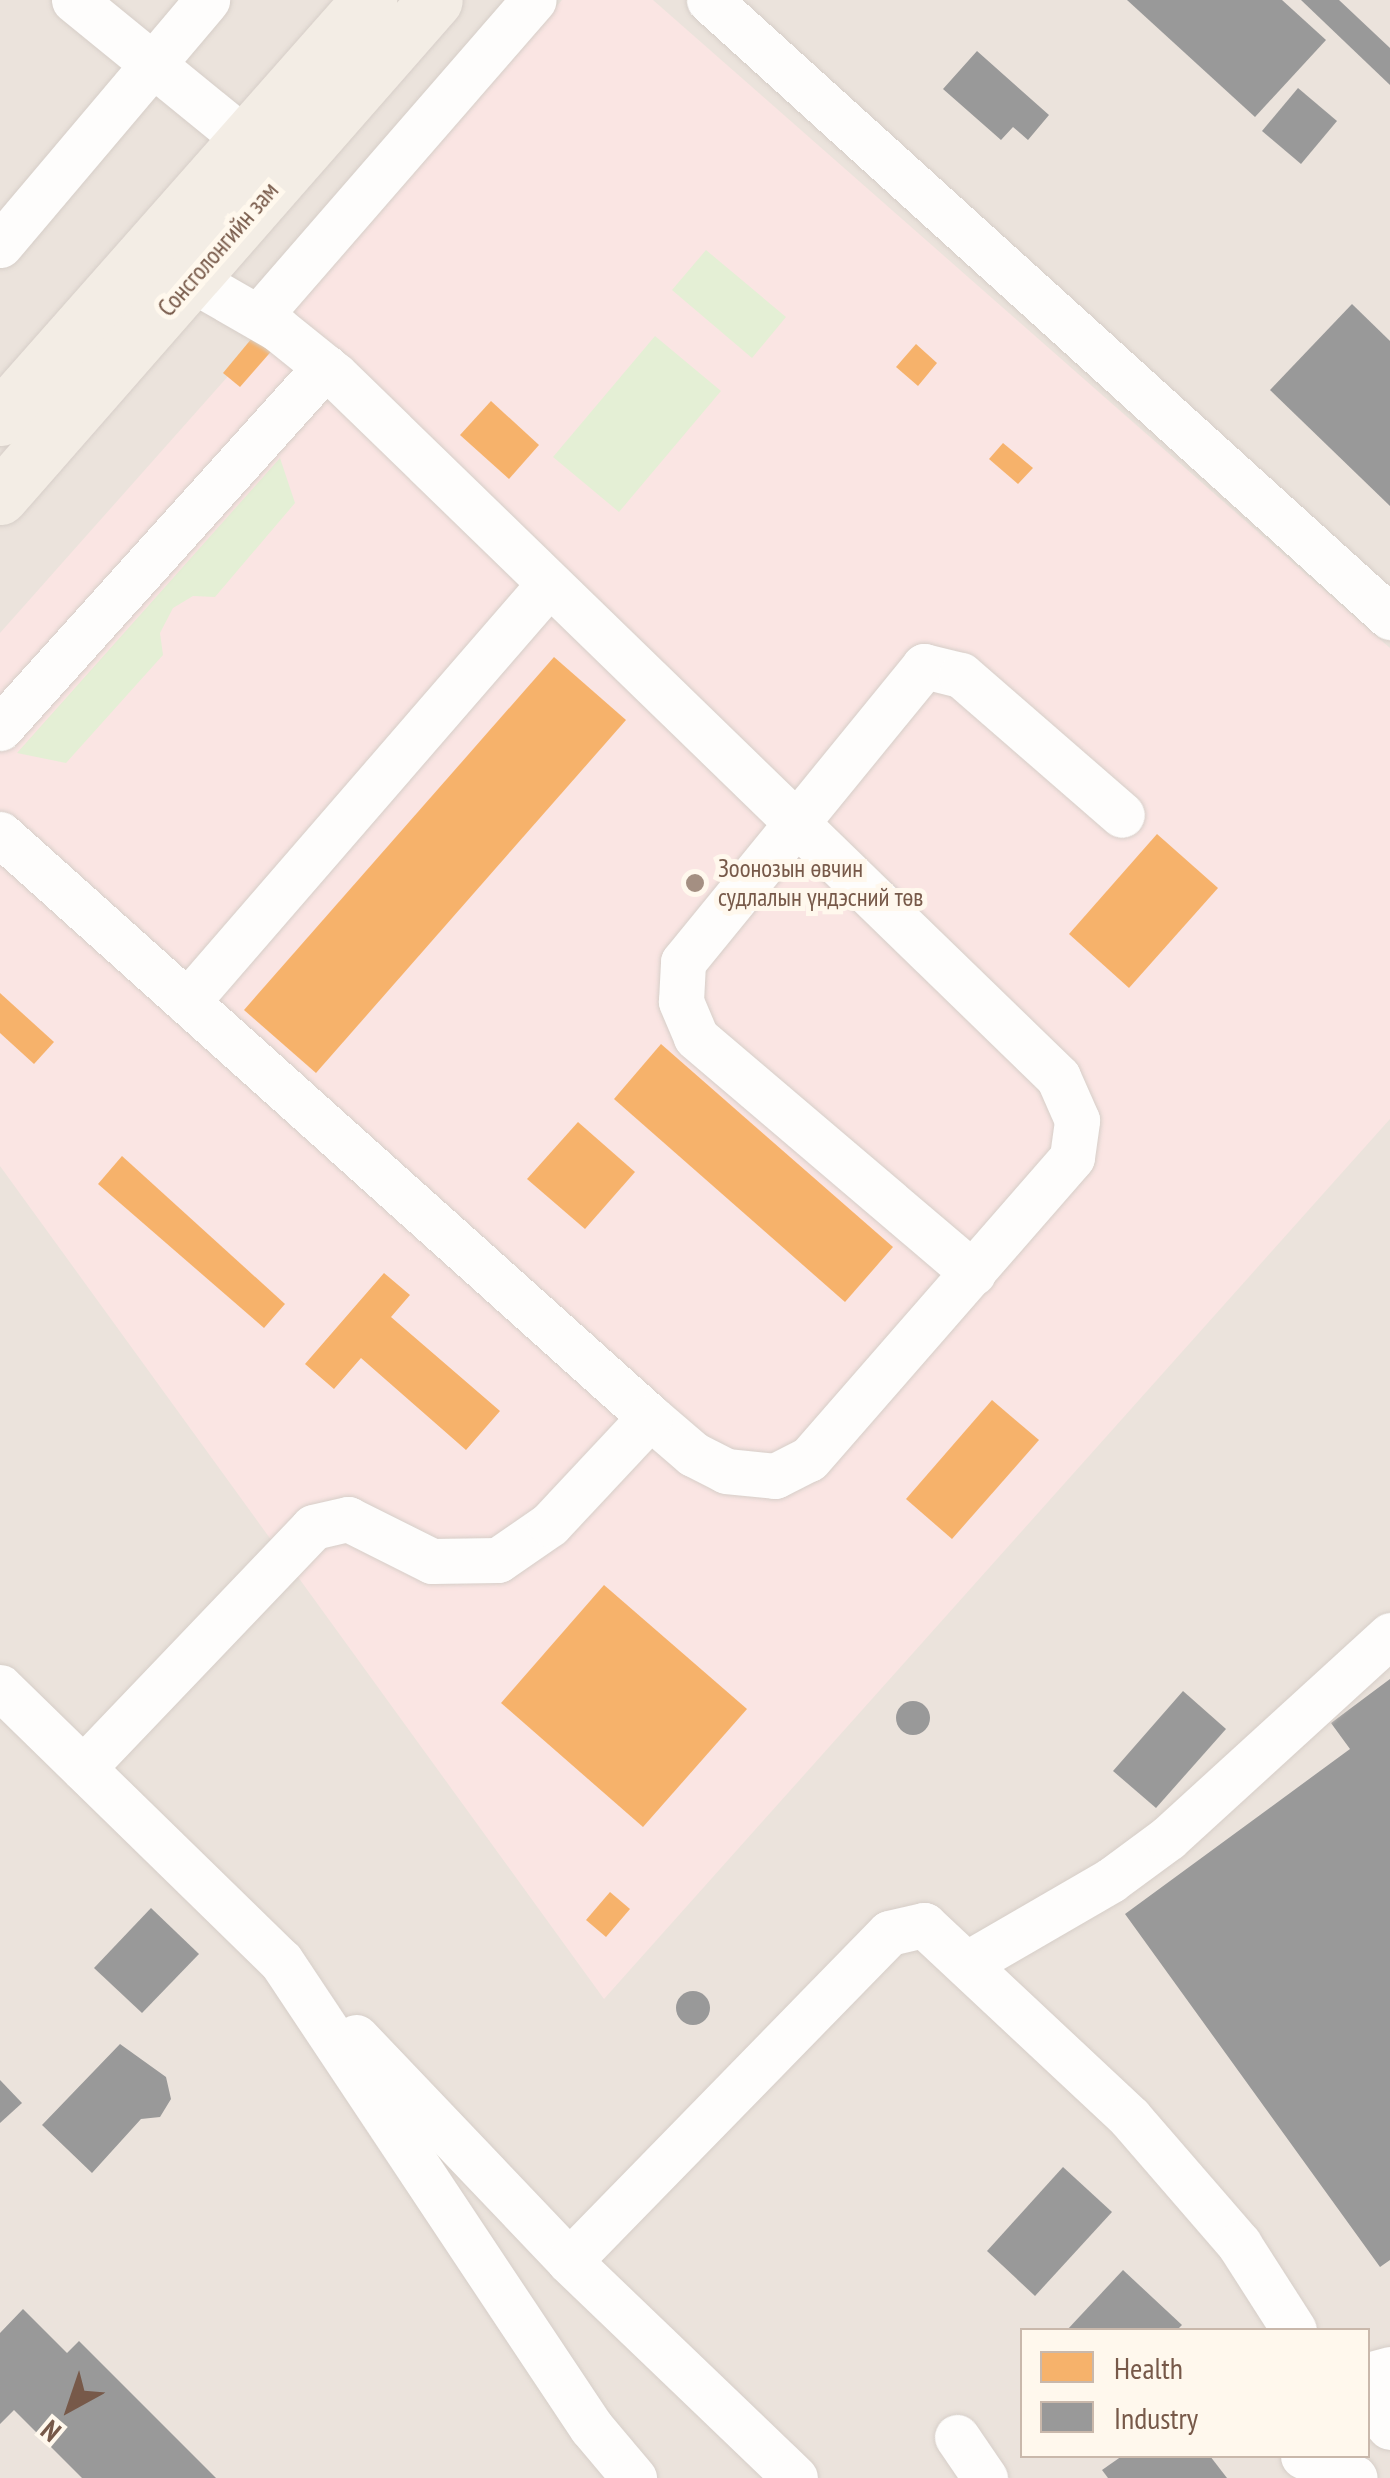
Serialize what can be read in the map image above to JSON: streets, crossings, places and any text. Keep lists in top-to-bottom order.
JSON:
{
  "streets": {
    "main road": ["Сонсголонгийн зам"]
  },
  "places": ["Зоонозын өвчин судлалын үндэсний төв"],
  "legend": ["Health", "Industry"],
  "north": "bottom left"
}
